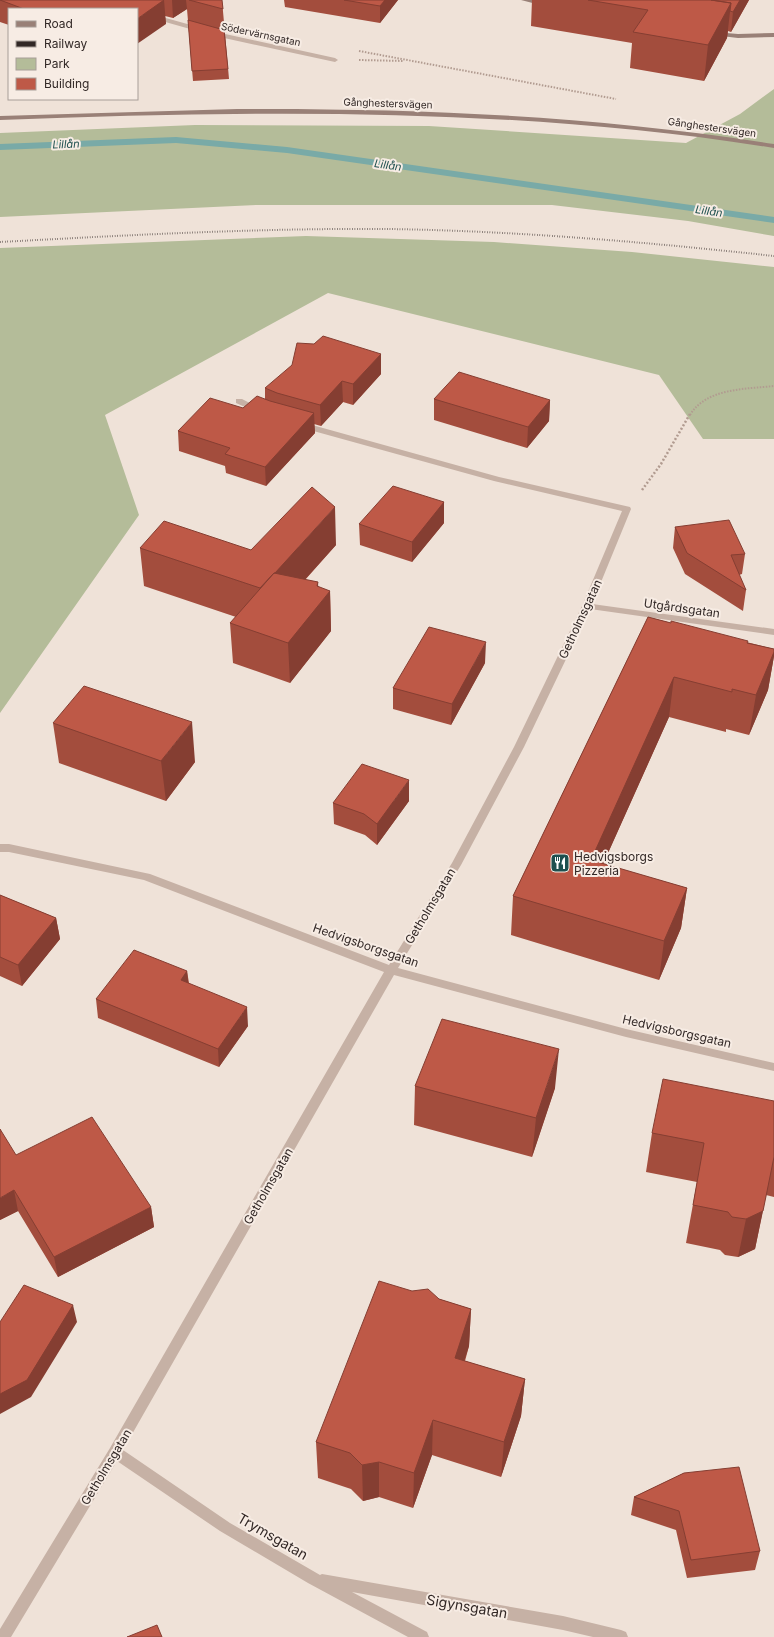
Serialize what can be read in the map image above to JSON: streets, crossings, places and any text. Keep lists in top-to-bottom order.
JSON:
{
  "streets": {
    "street": [
      "Södervärnsgatan",
      "Gånghestersvägen",
      "Utgårdsgatan",
      "Getholmsgatan",
      "Hedvigsborgsgatan",
      "Trymsgatan",
      "Sigynsgatan"
    ]
  },
  "crossings": [
    ["Utgårdsgatan", "Getholmsgatan"],
    ["Getholmsgatan", "Hedvigsborgsgatan"],
    ["Getholmsgatan", "Trymsgatan"],
    ["Trymsgatan", "Sigynsgatan"]
  ],
  "water": ["Lillån"],
  "places": {
    "restaurant": ["Hedvigsborgs Pizzeria"]
  },
  "legend": [
    "Road",
    "Railway",
    "Park",
    "Building"
  ]
}
